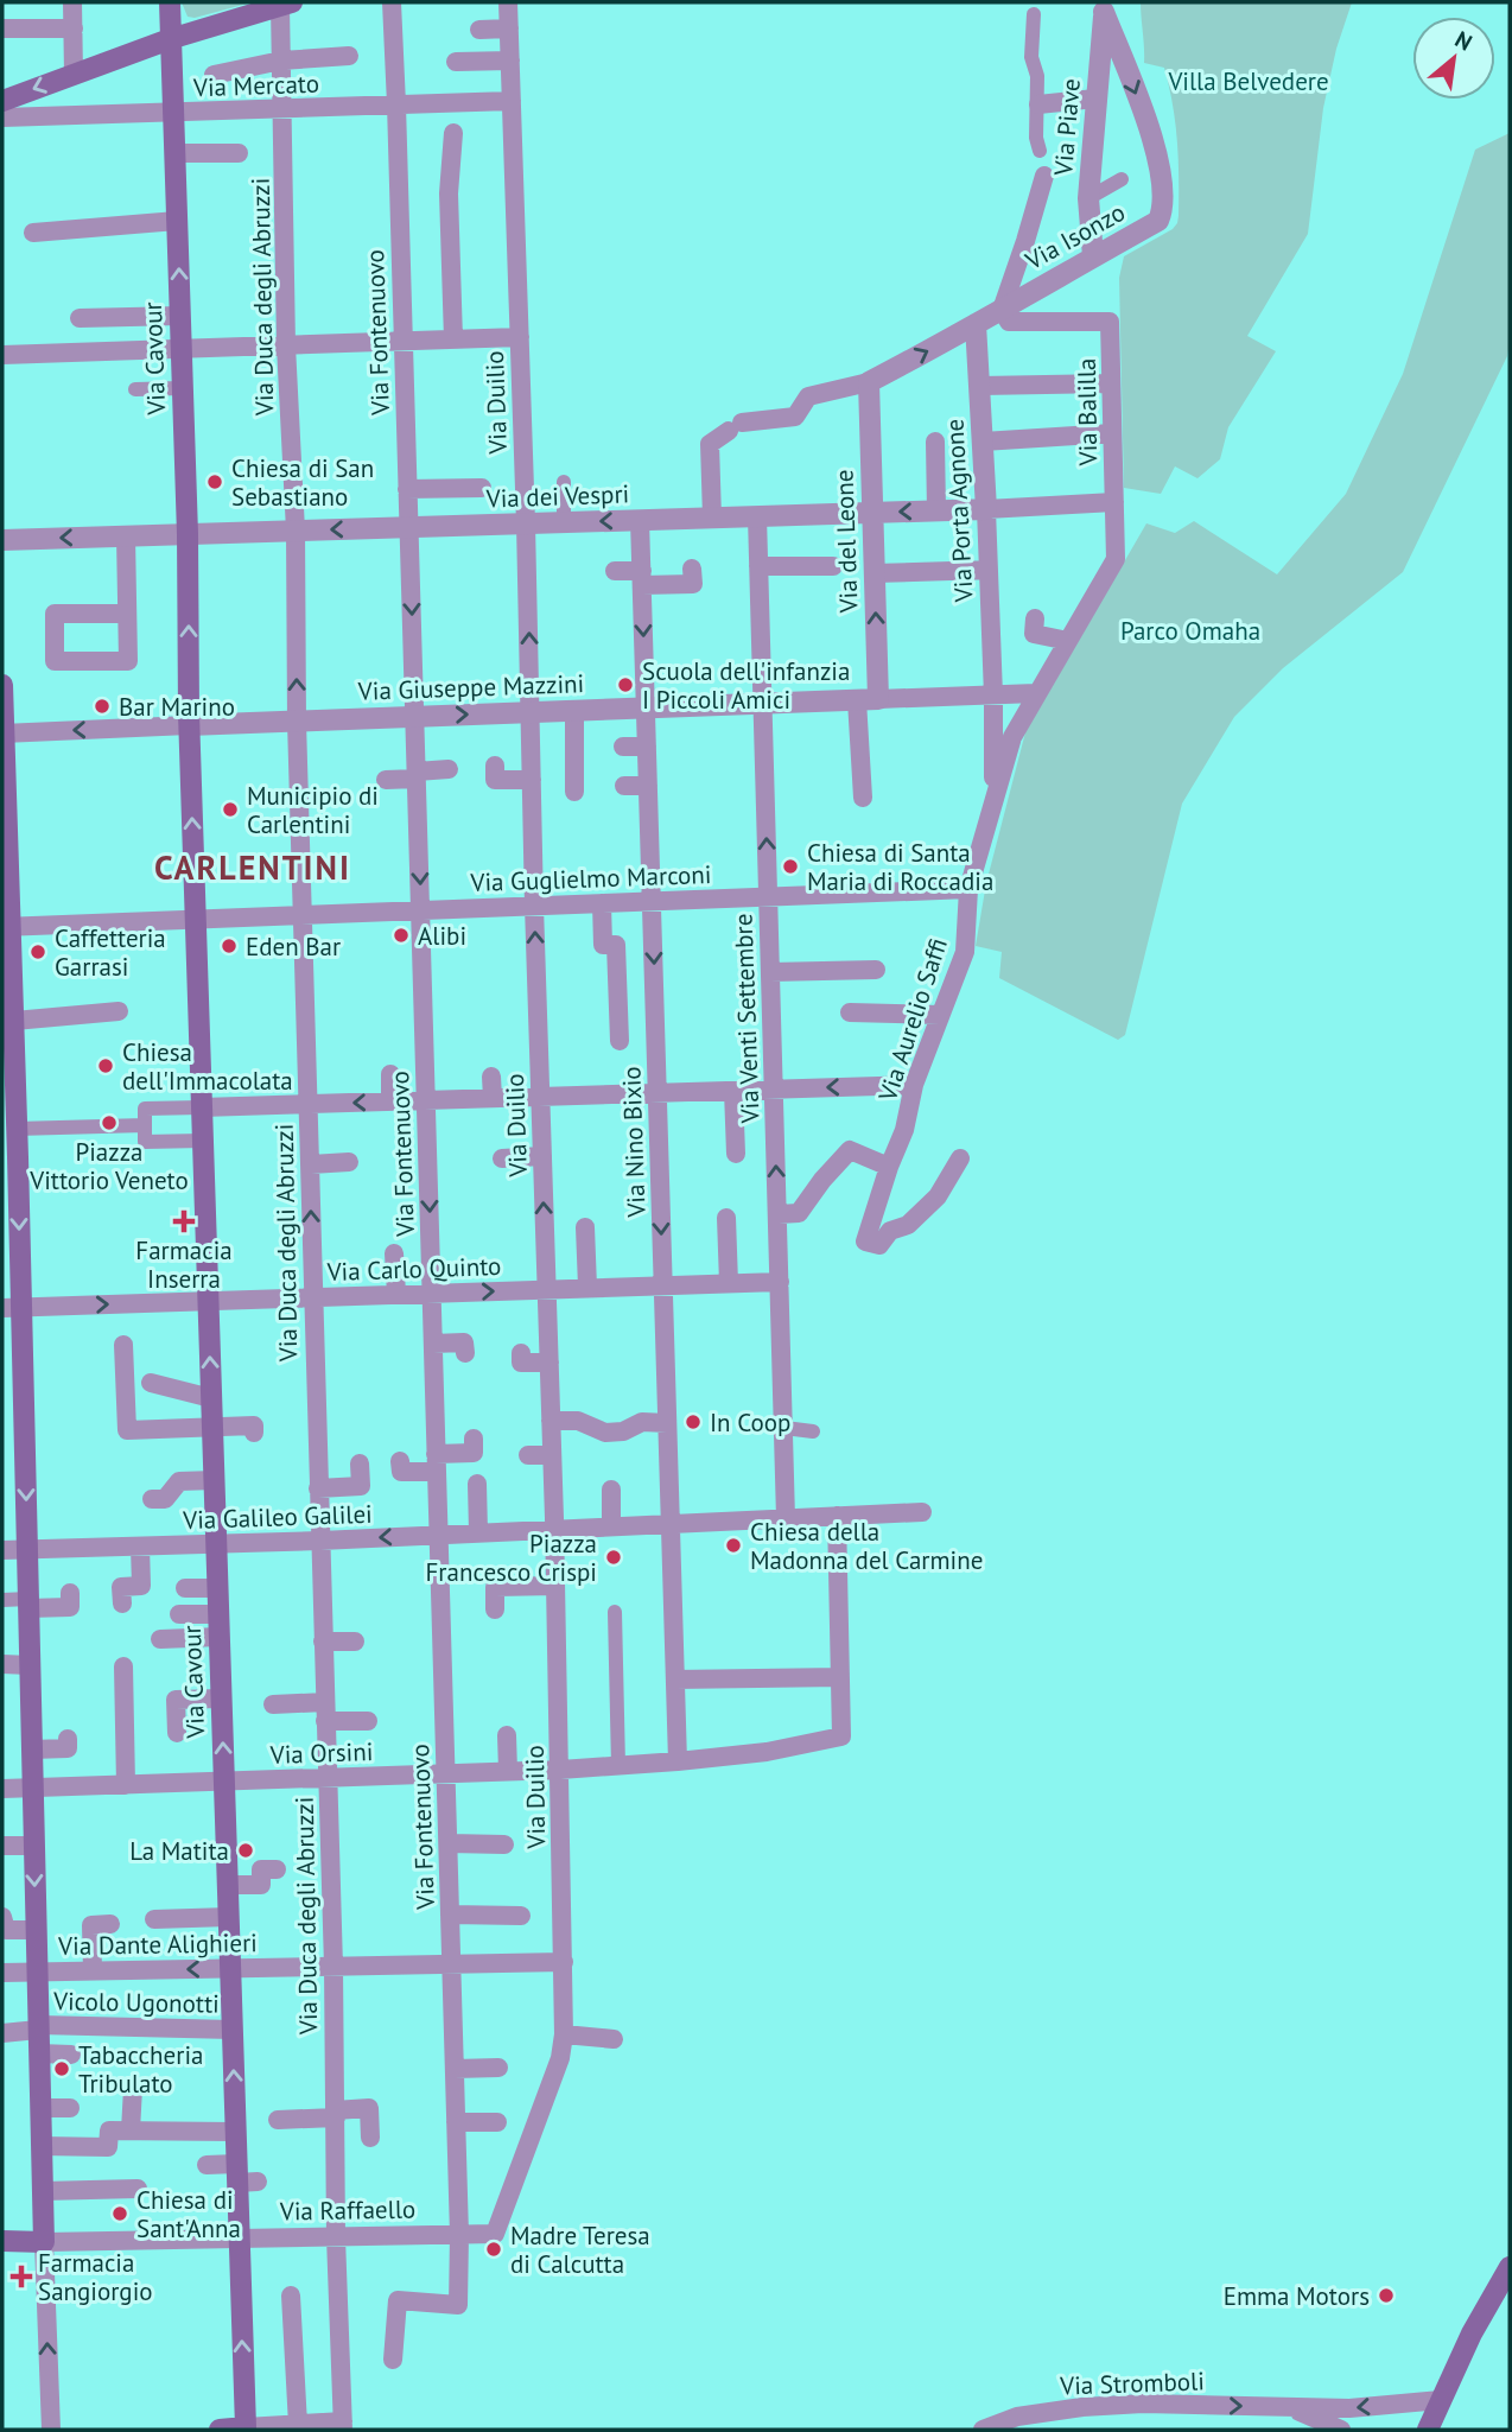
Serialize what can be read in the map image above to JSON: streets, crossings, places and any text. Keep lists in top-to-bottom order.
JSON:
{
  "streets": {
    "main road": ["Via Cavour", "Via Raffaello"],
    "street": [
      "Via Mercato",
      "Via Piave",
      "Via Isonzo",
      "Via Duca degli Abruzzi",
      "Via Fontenuovo",
      "Via Duilio",
      "Via Balilla",
      "Via dei Vespri",
      "Via Porta Agnone",
      "Via del Leone",
      "Via Giuseppe Mazzini",
      "Via Guglielmo Marconi",
      "Via Venti Settembre",
      "Via Aurelio Saffi",
      "Via Nino Bixio",
      "Via Carlo Quinto",
      "Via Galileo Galilei",
      "Via Orsini",
      "Via Dante Alighieri",
      "Vicolo Ugonotti",
      "Via Stromboli"
    ]
  },
  "crossings": [
    ["Via Mercato", "Via Duca degli Abruzzi"],
    ["Via Mercato", "Via Fontenuovo"],
    ["Via Mercato", "Via Cavour"],
    ["Via Mercato", "Via Duilio"],
    ["Via Piave", "Via Isonzo"],
    ["Via Isonzo", "Via Balilla"],
    ["Via Isonzo", "Via Porta Agnone"],
    ["Via Isonzo", "Via del Leone"],
    ["Via Duca degli Abruzzi", "Via dei Vespri"],
    ["Via Duca degli Abruzzi", "Via Giuseppe Mazzini"],
    ["Via Duca degli Abruzzi", "Via Guglielmo Marconi"],
    ["Via Duca degli Abruzzi", "Via Carlo Quinto"],
    ["Via Duca degli Abruzzi", "Via Galileo Galilei"],
    ["Via Duca degli Abruzzi", "Via Orsini"],
    ["Via Duca degli Abruzzi", "Via Dante Alighieri"],
    ["Via Duca degli Abruzzi", "Via Raffaello"],
    ["Via Fontenuovo", "Via dei Vespri"],
    ["Via Fontenuovo", "Via Giuseppe Mazzini"],
    ["Via Fontenuovo", "Via Guglielmo Marconi"],
    ["Via Fontenuovo", "Via Carlo Quinto"],
    ["Via Fontenuovo", "Via Galileo Galilei"],
    ["Via Fontenuovo", "Via Orsini"],
    ["Via Fontenuovo", "Via Dante Alighieri"],
    ["Via Fontenuovo", "Via Raffaello"],
    ["Via Cavour", "Via dei Vespri"],
    ["Via Cavour", "Via Giuseppe Mazzini"],
    ["Via Cavour", "Via Guglielmo Marconi"],
    ["Via Cavour", "Via Carlo Quinto"],
    ["Via Cavour", "Via Galileo Galilei"],
    ["Via Cavour", "Via Orsini"],
    ["Via Cavour", "Via Dante Alighieri"],
    ["Via Cavour", "Vicolo Ugonotti"],
    ["Via Cavour", "Via Raffaello"],
    ["Via Duilio", "Via dei Vespri"],
    ["Via Duilio", "Via Giuseppe Mazzini"],
    ["Via Duilio", "Via Guglielmo Marconi"],
    ["Via Duilio", "Via Carlo Quinto"],
    ["Via Duilio", "Via Galileo Galilei"],
    ["Via Duilio", "Via Orsini"],
    ["Via Duilio", "Via Dante Alighieri"],
    ["Via Duilio", "Via Raffaello"],
    ["Via Balilla", "Via dei Vespri"],
    ["Via Balilla", "Via Aurelio Saffi"],
    ["Via dei Vespri", "Via Porta Agnone"],
    ["Via dei Vespri", "Via del Leone"],
    ["Via dei Vespri", "Via Venti Settembre"],
    ["Via dei Vespri", "Via Aurelio Saffi"],
    ["Via dei Vespri", "Via Nino Bixio"],
    ["Via Porta Agnone", "Via Giuseppe Mazzini"],
    ["Via Porta Agnone", "Via Aurelio Saffi"],
    ["Via del Leone", "Via Giuseppe Mazzini"],
    ["Via Giuseppe Mazzini", "Via Venti Settembre"],
    ["Via Giuseppe Mazzini", "Via Aurelio Saffi"],
    ["Via Giuseppe Mazzini", "Via Nino Bixio"],
    ["Via Guglielmo Marconi", "Via Venti Settembre"],
    ["Via Guglielmo Marconi", "Via Aurelio Saffi"],
    ["Via Guglielmo Marconi", "Via Nino Bixio"],
    ["Via Venti Settembre", "Via Carlo Quinto"],
    ["Via Nino Bixio", "Via Carlo Quinto"],
    ["Via Nino Bixio", "Via Galileo Galilei"],
    ["Via Nino Bixio", "Via Orsini"]
  ],
  "one_way": ["Via Cavour", "Via del Leone"],
  "districts": ["CARLENTINI"],
  "parks": ["Villa Belvedere", "Parco Omaha"],
  "places": {
    "other": [
      "Chiesa di San Sebastiano",
      "Scuola dell'infanzia I Piccoli Amici",
      "Bar Marino",
      "Municipio di Carlentini",
      "Chiesa di Santa Maria di Roccadia",
      "Alibi",
      "Eden Bar",
      "Caffetteria Garrasi",
      "Chiesa dell'Immacolata",
      "Piazza Vittorio Veneto",
      "In Coop",
      "Chiesa della Madonna del Carmine",
      "Piazza Francesco Crispi",
      "La Matita",
      "Tabaccheria Tribulato",
      "Chiesa di Sant'Anna",
      "Madre Teresa di Calcutta",
      "Emma Motors"
    ],
    "health": ["Farmacia Inserra", "Farmacia Sangiorgio"]
  },
  "north": "top right"
}
